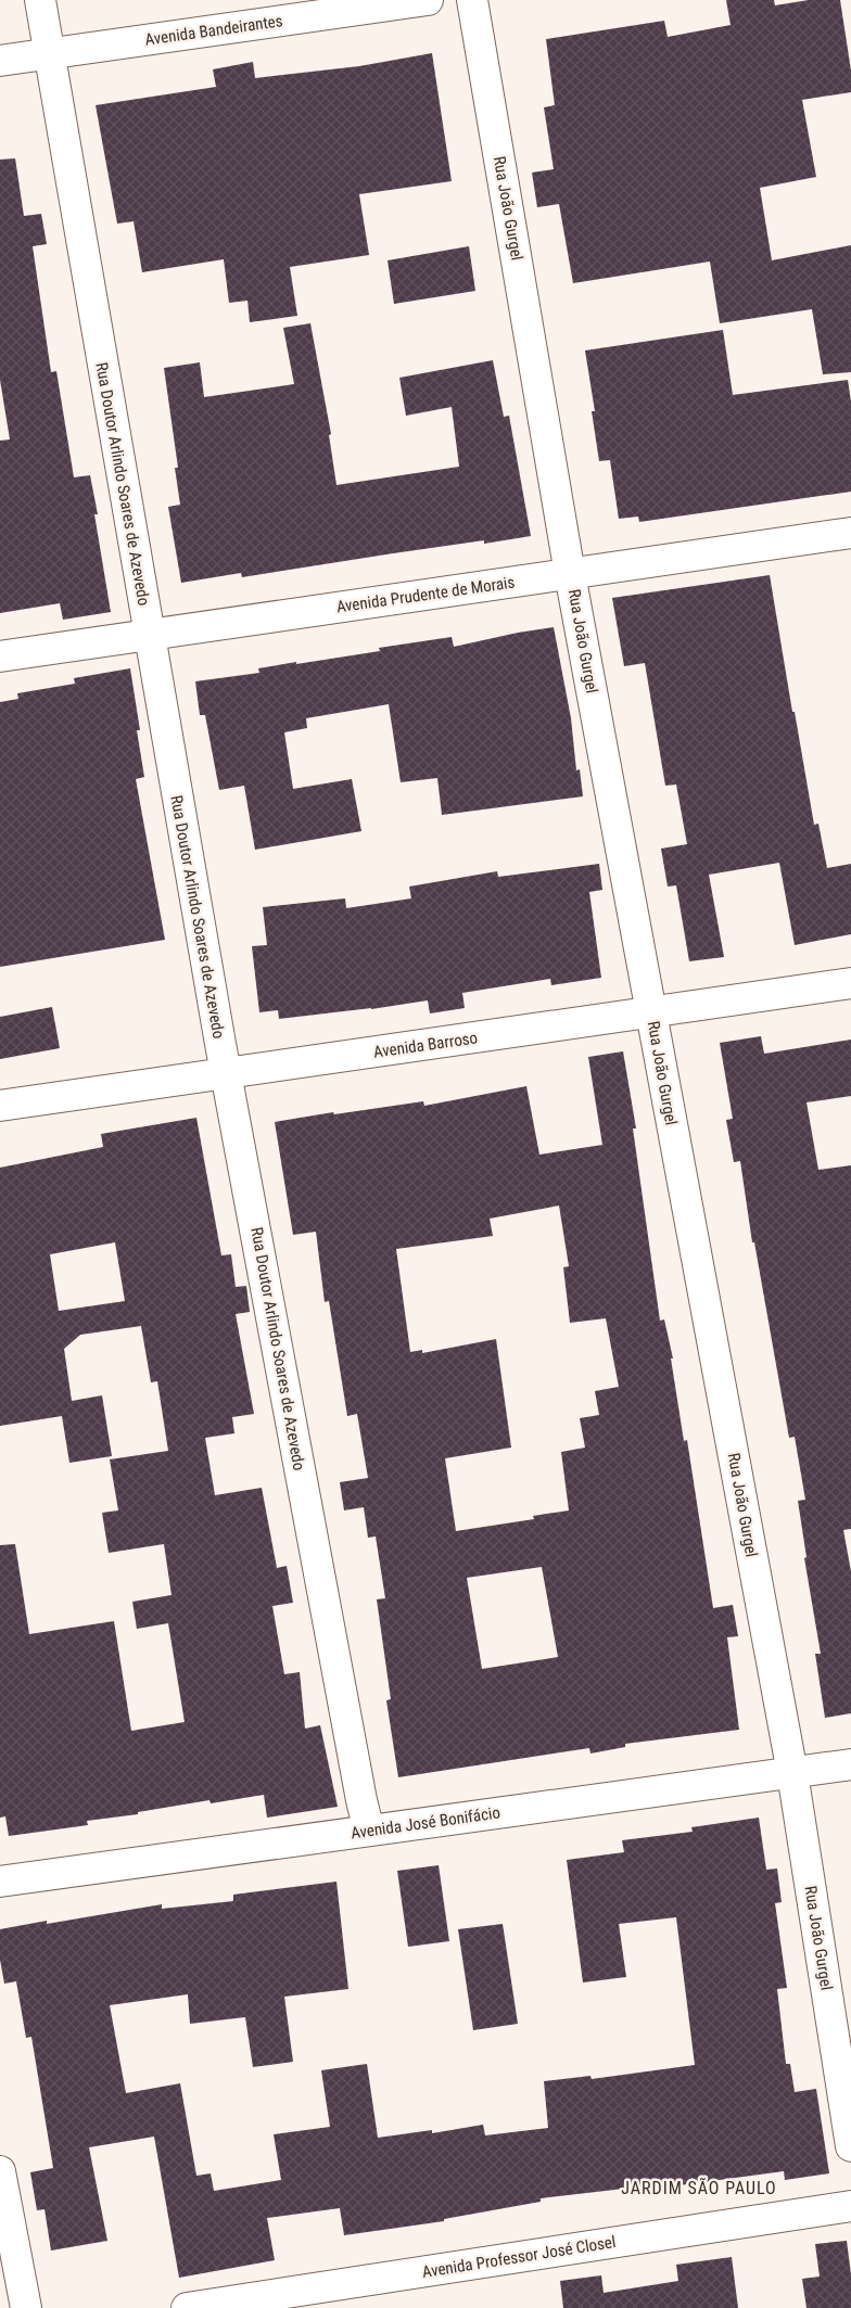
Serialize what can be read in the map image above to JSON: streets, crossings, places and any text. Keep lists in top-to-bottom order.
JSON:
{
  "streets": {
    "street": [
      "Avenida Bandeirantes",
      "Rua João Gurgel",
      "Rua Doutor Arlindo Soares de Azevedo",
      "Avenida Prudente de Morais",
      "Avenida Barroso",
      "Avenida José Bonifácio",
      "Avenida Professor José Closel"
    ]
  },
  "crossings": [
    ["Avenida Bandeirantes", "Rua Doutor Arlindo Soares de Azevedo"],
    ["Rua João Gurgel", "Avenida Prudente de Morais"],
    ["Rua João Gurgel", "Avenida Barroso"],
    ["Rua João Gurgel", "Avenida José Bonifácio"],
    ["Rua Doutor Arlindo Soares de Azevedo", "Avenida Prudente de Morais"],
    ["Rua Doutor Arlindo Soares de Azevedo", "Avenida Barroso"],
    ["Rua Doutor Arlindo Soares de Azevedo", "Avenida José Bonifácio"]
  ],
  "districts": ["JARDIM SÃO PAULO"]
}
